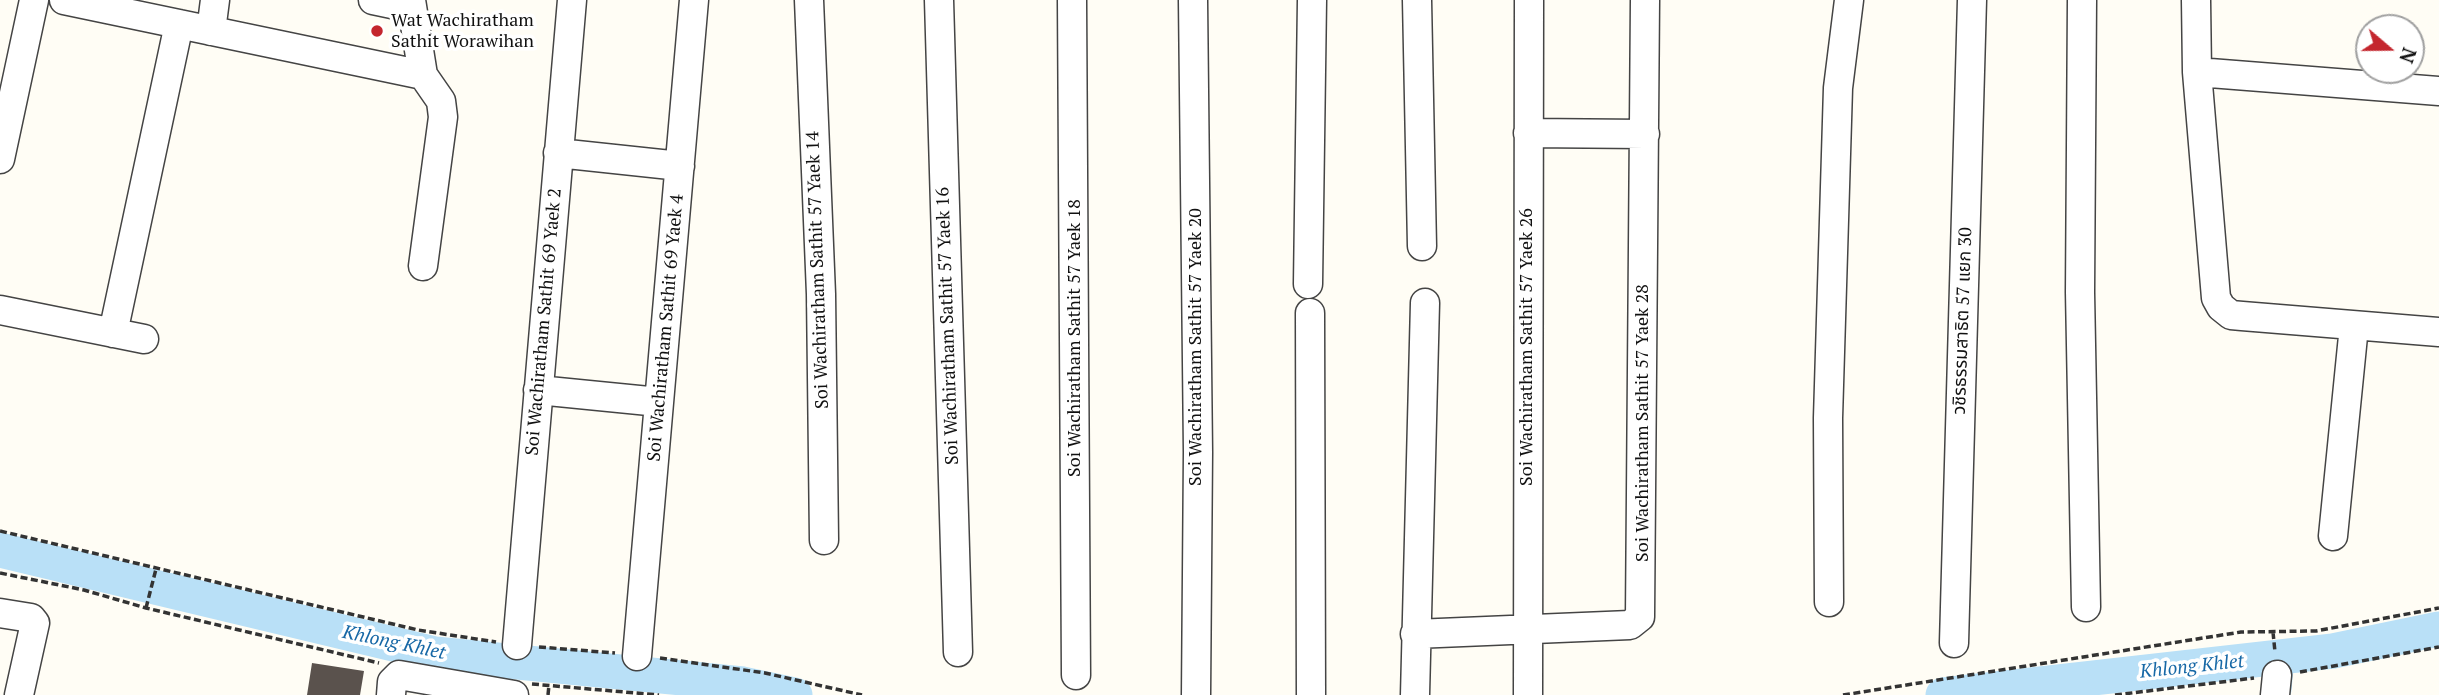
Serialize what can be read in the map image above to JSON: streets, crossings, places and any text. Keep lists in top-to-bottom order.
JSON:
{
  "streets": {
    "street": [
      "Soi Wachiratham Sathit 57 Yaek 14",
      "วชิรธรรมสาธิต 57 แยก 30",
      "Soi Wachiratham Sathit 69 Yaek 2",
      "Soi Wachiratham Sathit 57 Yaek 16",
      "Soi Wachiratham Sathit 69 Yaek 4",
      "Soi Wachiratham Sathit 57 Yaek 18",
      "Soi Wachiratham Sathit 57 Yaek 20",
      "Soi Wachiratham Sathit 57 Yaek 26",
      "Soi Wachiratham Sathit 57 Yaek 28"
    ]
  },
  "crossings": [
    ["Soi Wachiratham Sathit 57 Yaek 26", "Soi Wachiratham Sathit 57 Yaek 28"]
  ],
  "water": ["Khlong Khlet"],
  "places": ["Wat Wachiratham Sathit Worawihan"],
  "north": "right"
}
